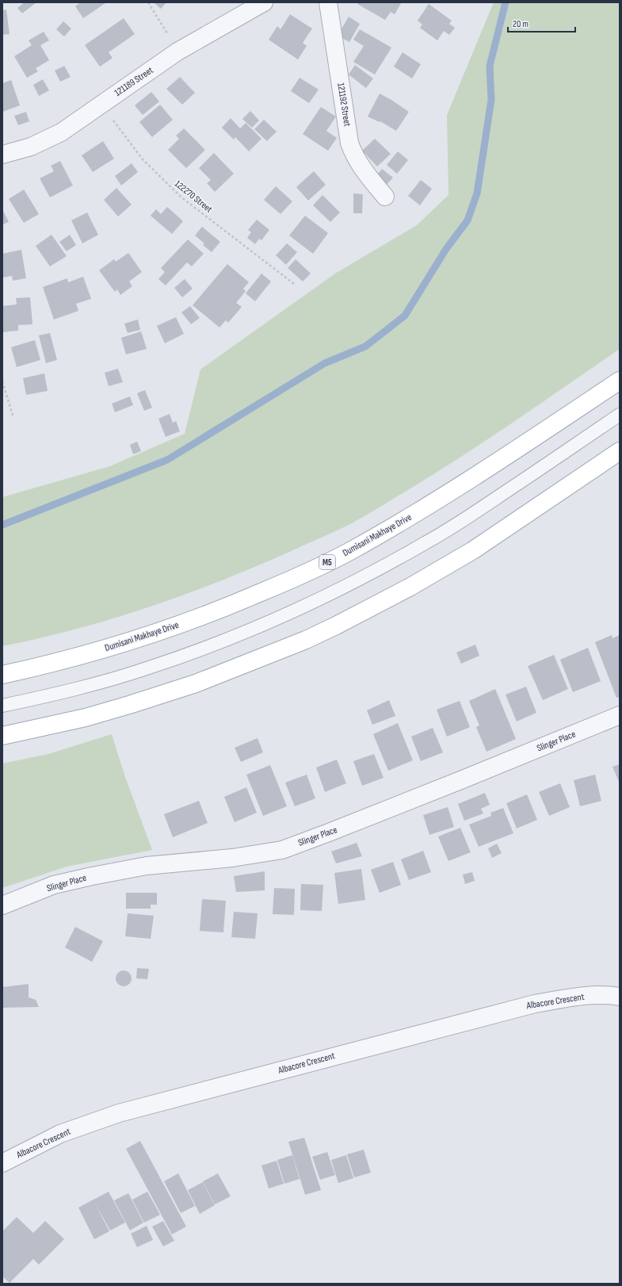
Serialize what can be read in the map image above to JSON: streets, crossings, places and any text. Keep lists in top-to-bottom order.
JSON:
{
  "streets": {
    "main road": ["Dumisani Makhaye Drive", "M5"],
    "street": [
      "121189 Street",
      "121192 Street",
      "Slinger Place",
      "Albacore Crescent"
    ],
    "path": ["122270 Street"]
  },
  "crossings": [
    ["121189 Street", "122270 Street"]
  ],
  "scale_bar": "20 m"
}
